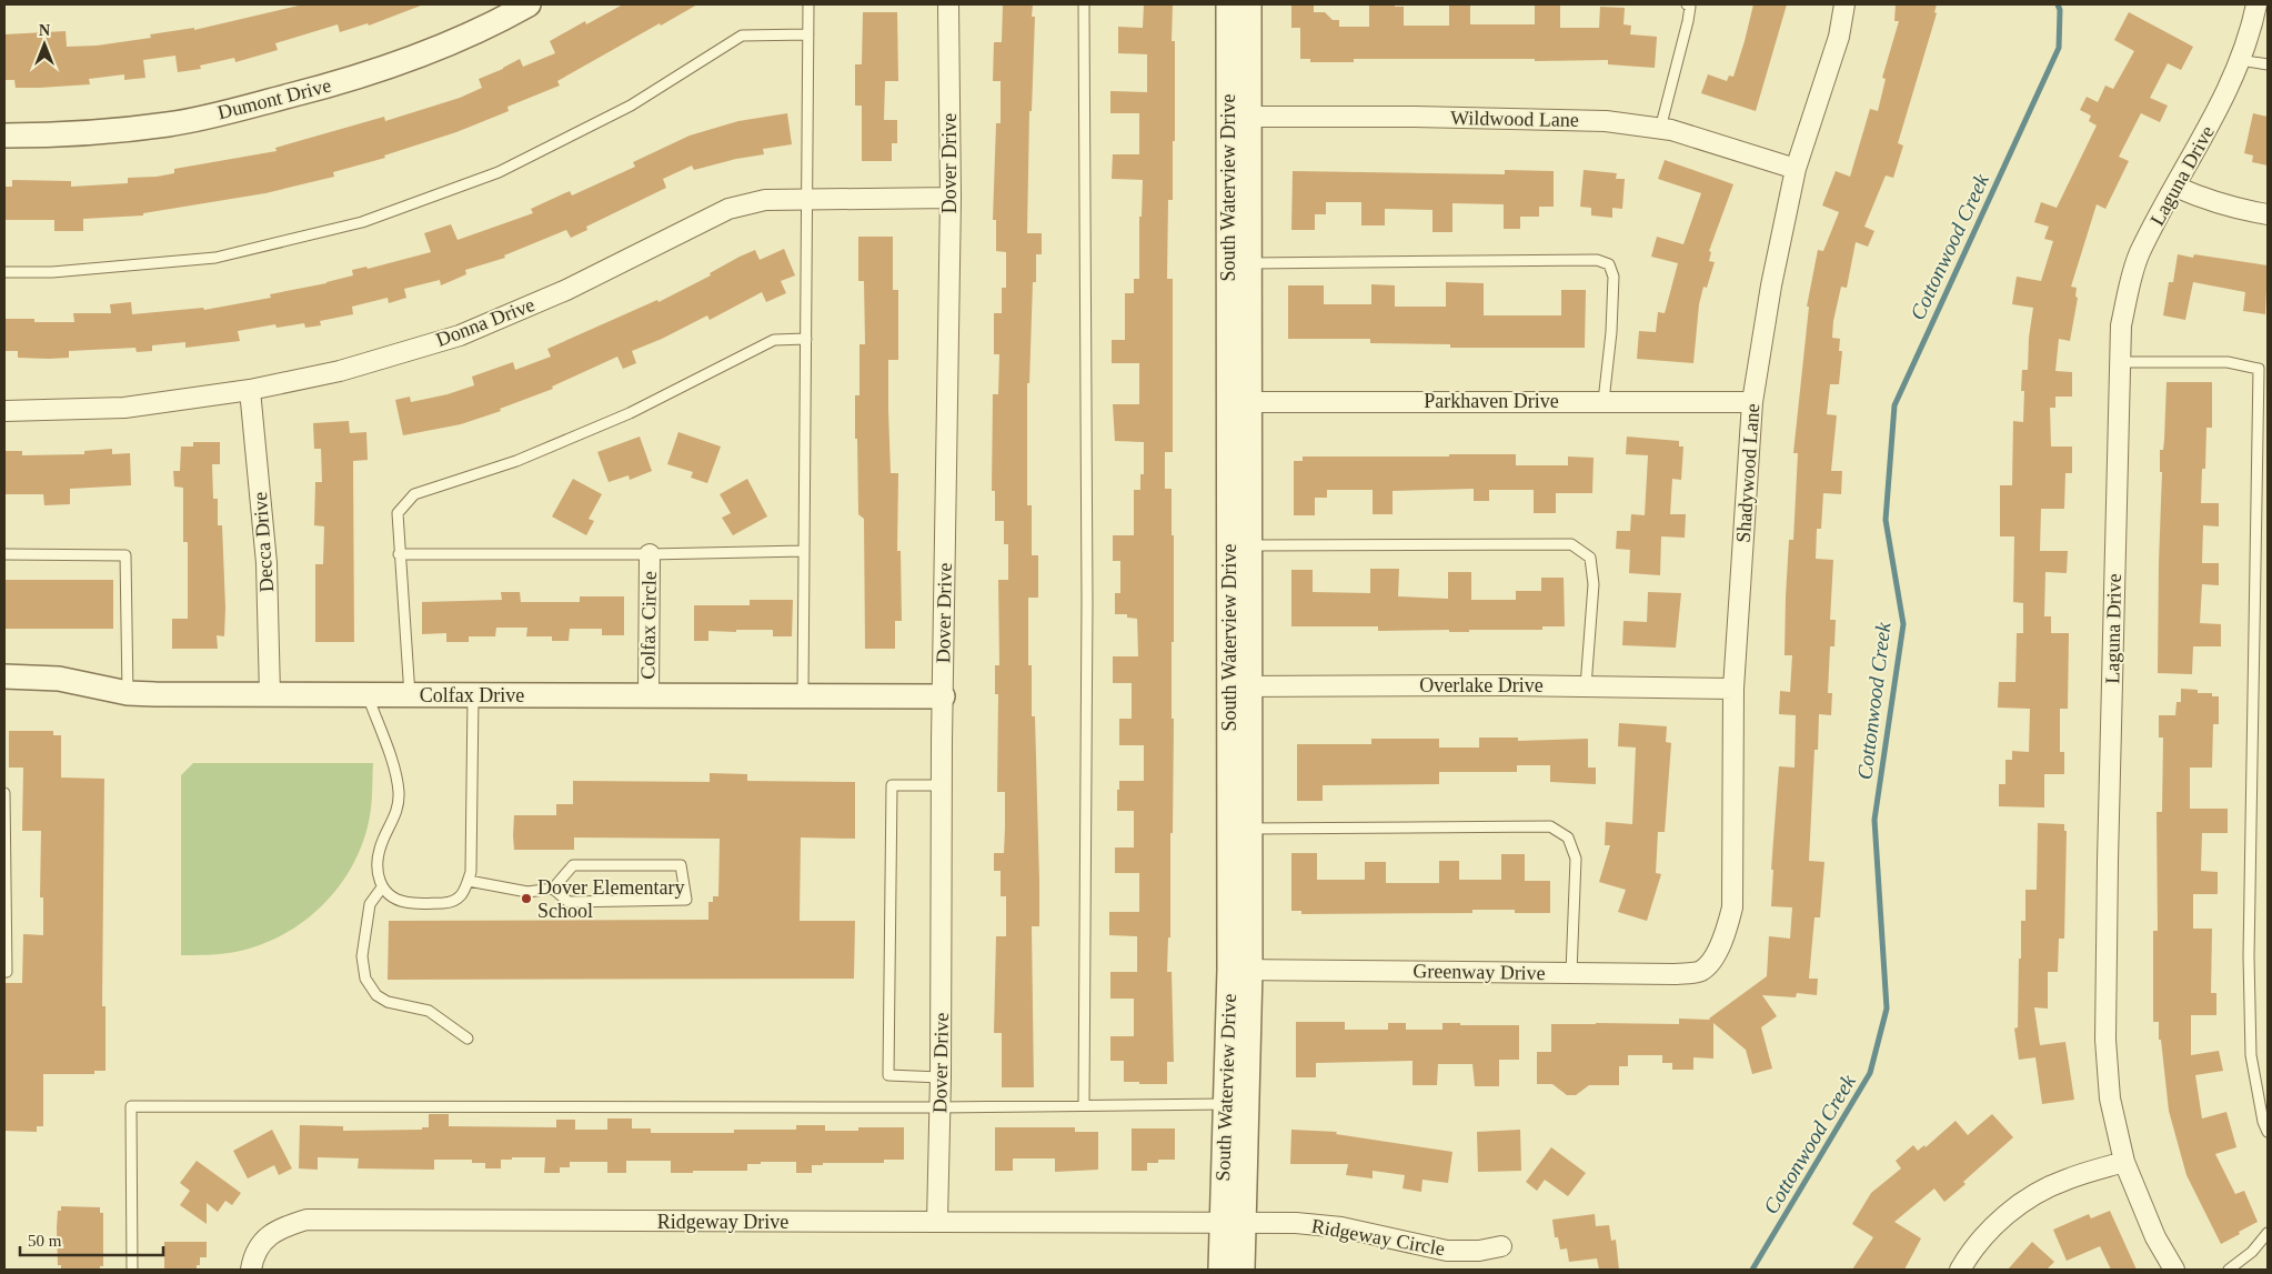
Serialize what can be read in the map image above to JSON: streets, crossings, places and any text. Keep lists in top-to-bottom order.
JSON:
{
  "streets": {
    "street": [
      "Dumont Drive",
      "Wildwood Lane",
      "Dover Drive",
      "Laguna Drive",
      "South Waterview Drive",
      "Donna Drive",
      "Parkhaven Drive",
      "Shadywood Lane",
      "Decca Drive",
      "Colfax Circle",
      "Overlake Drive",
      "Colfax Drive",
      "Greenway Drive",
      "Ridgeway Drive",
      "Ridgeway Circle"
    ]
  },
  "crossings": [
    ["Wildwood Lane", "South Waterview Drive"],
    ["Wildwood Lane", "Shadywood Lane"],
    ["Dover Drive", "Donna Drive"],
    ["Dover Drive", "Colfax Drive"],
    ["Dover Drive", "Ridgeway Drive"],
    ["South Waterview Drive", "Parkhaven Drive"],
    ["South Waterview Drive", "Overlake Drive"],
    ["South Waterview Drive", "Greenway Drive"],
    ["South Waterview Drive", "Ridgeway Drive"],
    ["South Waterview Drive", "Ridgeway Circle"],
    ["Donna Drive", "Decca Drive"],
    ["Parkhaven Drive", "Shadywood Lane"],
    ["Shadywood Lane", "Overlake Drive"],
    ["Shadywood Lane", "Greenway Drive"],
    ["Decca Drive", "Colfax Drive"],
    ["Colfax Circle", "Colfax Drive"],
    ["Ridgeway Drive", "Ridgeway Circle"]
  ],
  "water": ["Cottonwood Creek"],
  "places": ["Dover Elementary School"],
  "scale_bar": "50 m",
  "north": "top"
}
